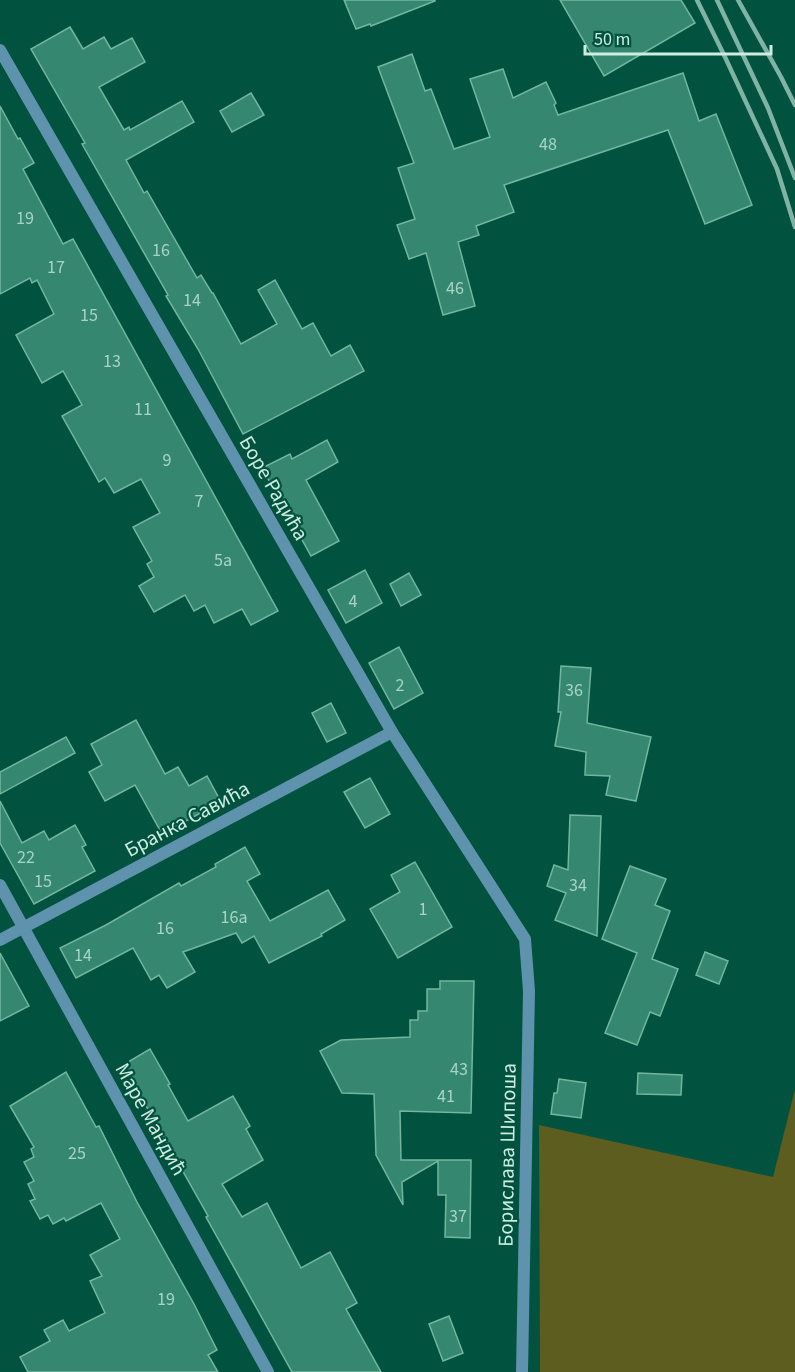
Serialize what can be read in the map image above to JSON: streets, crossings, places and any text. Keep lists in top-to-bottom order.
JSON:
{
  "streets": {
    "street": [
      "Боре Радића",
      "Бранка Савића",
      "Маре Мандић",
      "Борислава Шипоша"
    ]
  },
  "crossings": [
    ["Боре Радића", "Бранка Савића"],
    ["Боре Радића", "Борислава Шипоша"],
    ["Бранка Савића", "Маре Мандић"]
  ],
  "house_numbers": [
    "48",
    "19",
    "16",
    "17",
    "46",
    "14",
    "15",
    "13",
    "11",
    "9",
    "7",
    "5a",
    "4",
    "2",
    "36",
    "22",
    "15",
    "34",
    "1",
    "16a",
    "16",
    "14",
    "43",
    "41",
    "25",
    "37",
    "19"
  ],
  "scale_bar": "50 m"
}
